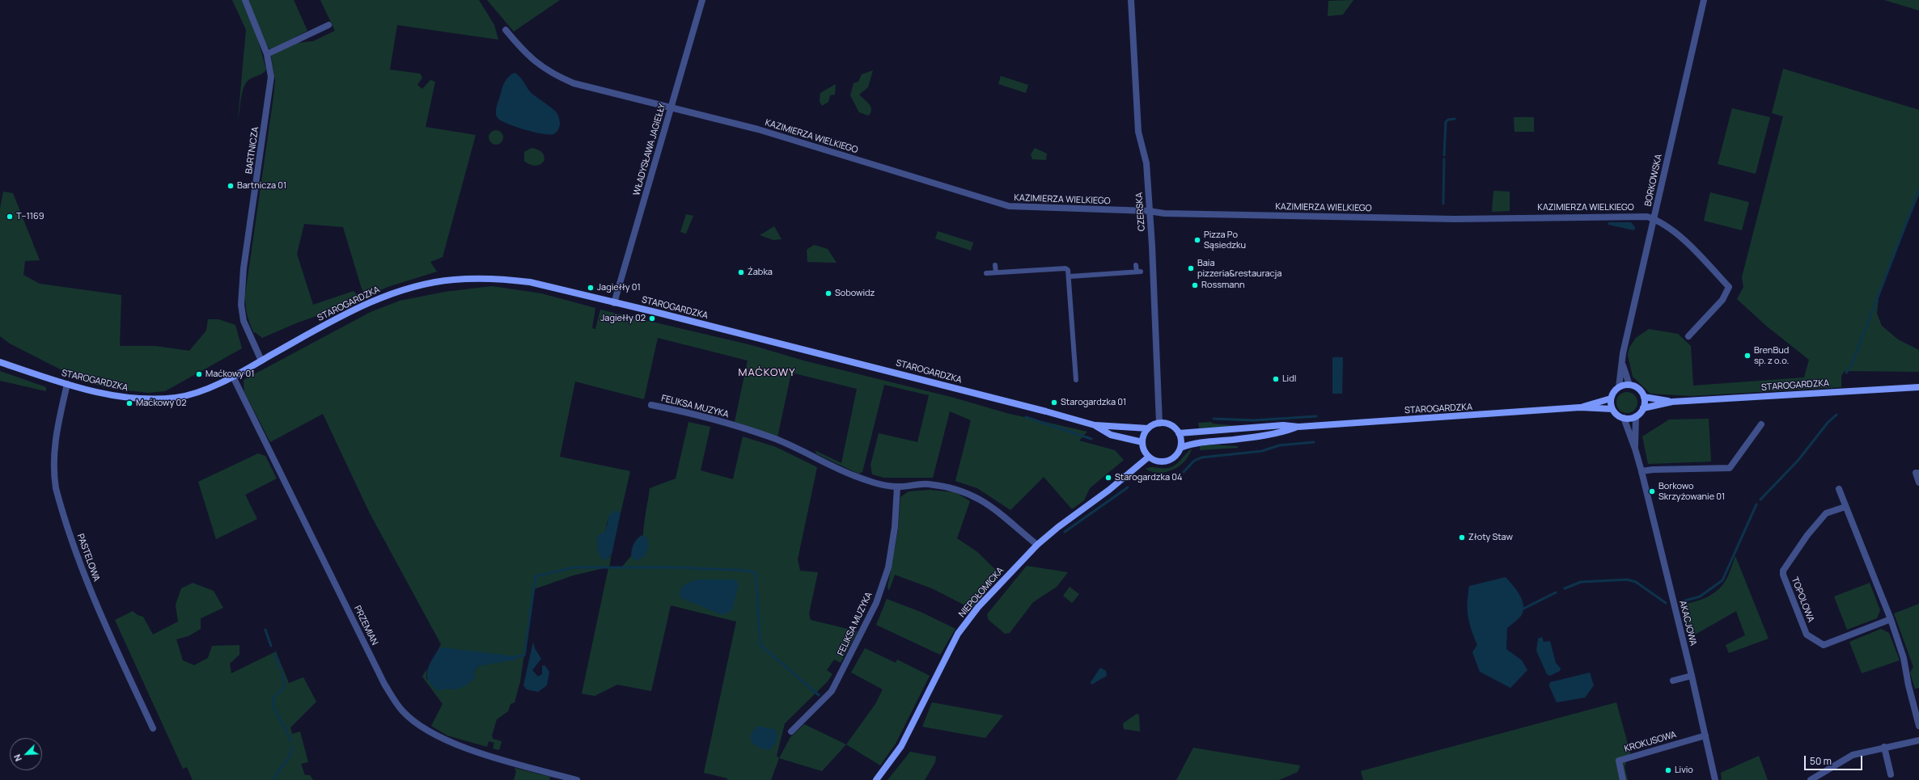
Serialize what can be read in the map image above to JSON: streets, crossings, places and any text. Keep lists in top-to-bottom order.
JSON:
{
  "streets": {
    "main road": ["STAROGARDZKA", "NIEPOŁOMICKA"],
    "street": [
      "KAZIMIERZA WIELKIEGO",
      "WŁADYSŁAWA JAGIEŁŁY",
      "BARTNICZA",
      "BORKOWSKA",
      "CZERSKA",
      "FELIKSA MUZYKA",
      "PASTELOWA",
      "TOPOLOWA",
      "AKACJOWA",
      "PRZEMIAN",
      "KROKUSOWA"
    ]
  },
  "crossings": [
    ["KAZIMIERZA WIELKIEGO", "WŁADYSŁAWA JAGIEŁŁY"],
    ["KAZIMIERZA WIELKIEGO", "BORKOWSKA"],
    ["KAZIMIERZA WIELKIEGO", "CZERSKA"],
    ["WŁADYSŁAWA JAGIEŁŁY", "STAROGARDZKA"],
    ["BARTNICZA", "STAROGARDZKA"],
    ["BORKOWSKA", "STAROGARDZKA"],
    ["BORKOWSKA", "AKACJOWA"],
    ["CZERSKA", "STAROGARDZKA"],
    ["CZERSKA", "NIEPOŁOMICKA"],
    ["STAROGARDZKA", "PASTELOWA"],
    ["STAROGARDZKA", "NIEPOŁOMICKA"],
    ["STAROGARDZKA", "AKACJOWA"],
    ["STAROGARDZKA", "PRZEMIAN"],
    ["FELIKSA MUZYKA", "NIEPOŁOMICKA"],
    ["AKACJOWA", "KROKUSOWA"]
  ],
  "districts": ["MAĆKOWY"],
  "places": [
    "Bartnicza 01",
    "T--1169",
    "Pizza Po Sąsiedzku",
    "Baia pizzeria&restauracja",
    "Żabka",
    "Rossmann",
    "Jagiełły 01",
    "Sobowidz",
    "Jagiełły 02",
    "BrenBud sp. z o.o.",
    "Maćkowy 01",
    "Lidl",
    "Starogardzka 01",
    "Maćkowy 02",
    "Starogardzka 04",
    "Borkowo Skrzyżowanie 01",
    "Złoty Staw",
    "Livio"
  ],
  "scale_bar": "50 m",
  "north": "bottom left"
}
